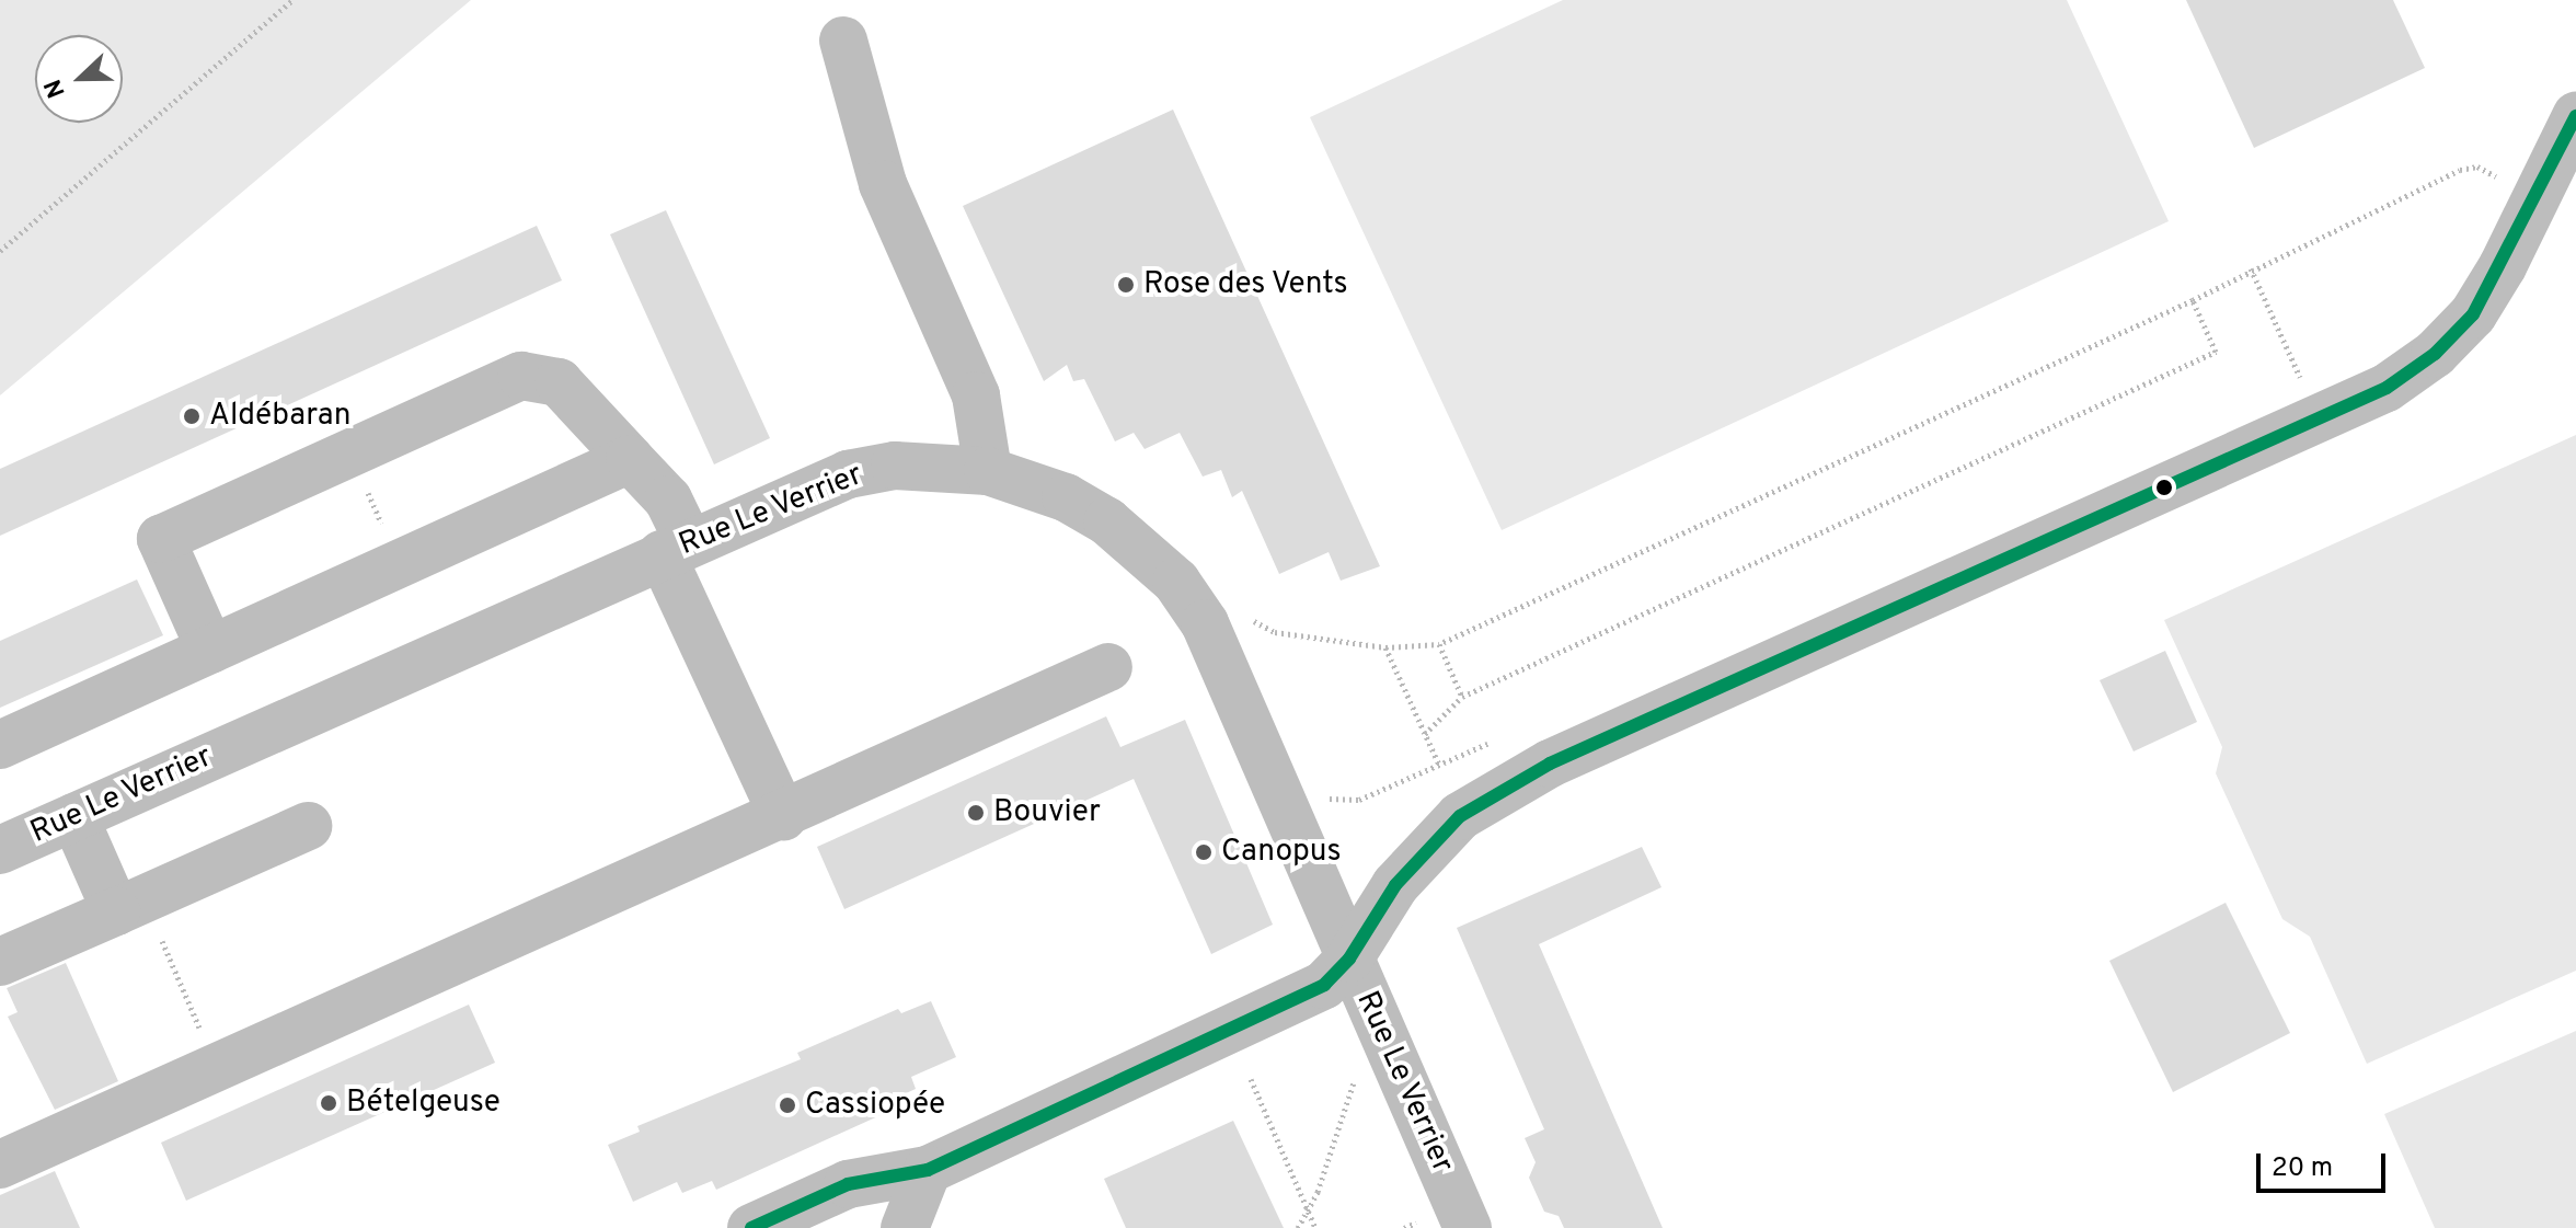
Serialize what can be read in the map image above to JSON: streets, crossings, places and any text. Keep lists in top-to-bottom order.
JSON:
{
  "streets": {
    "street": ["Rue Le Verrier"]
  },
  "places": [
    "Rose des Vents",
    "Aldébaran",
    "Bouvier",
    "Canopus",
    "Bételgeuse",
    "Cassiopée"
  ],
  "scale_bar": "20 m",
  "north": "left"
}
